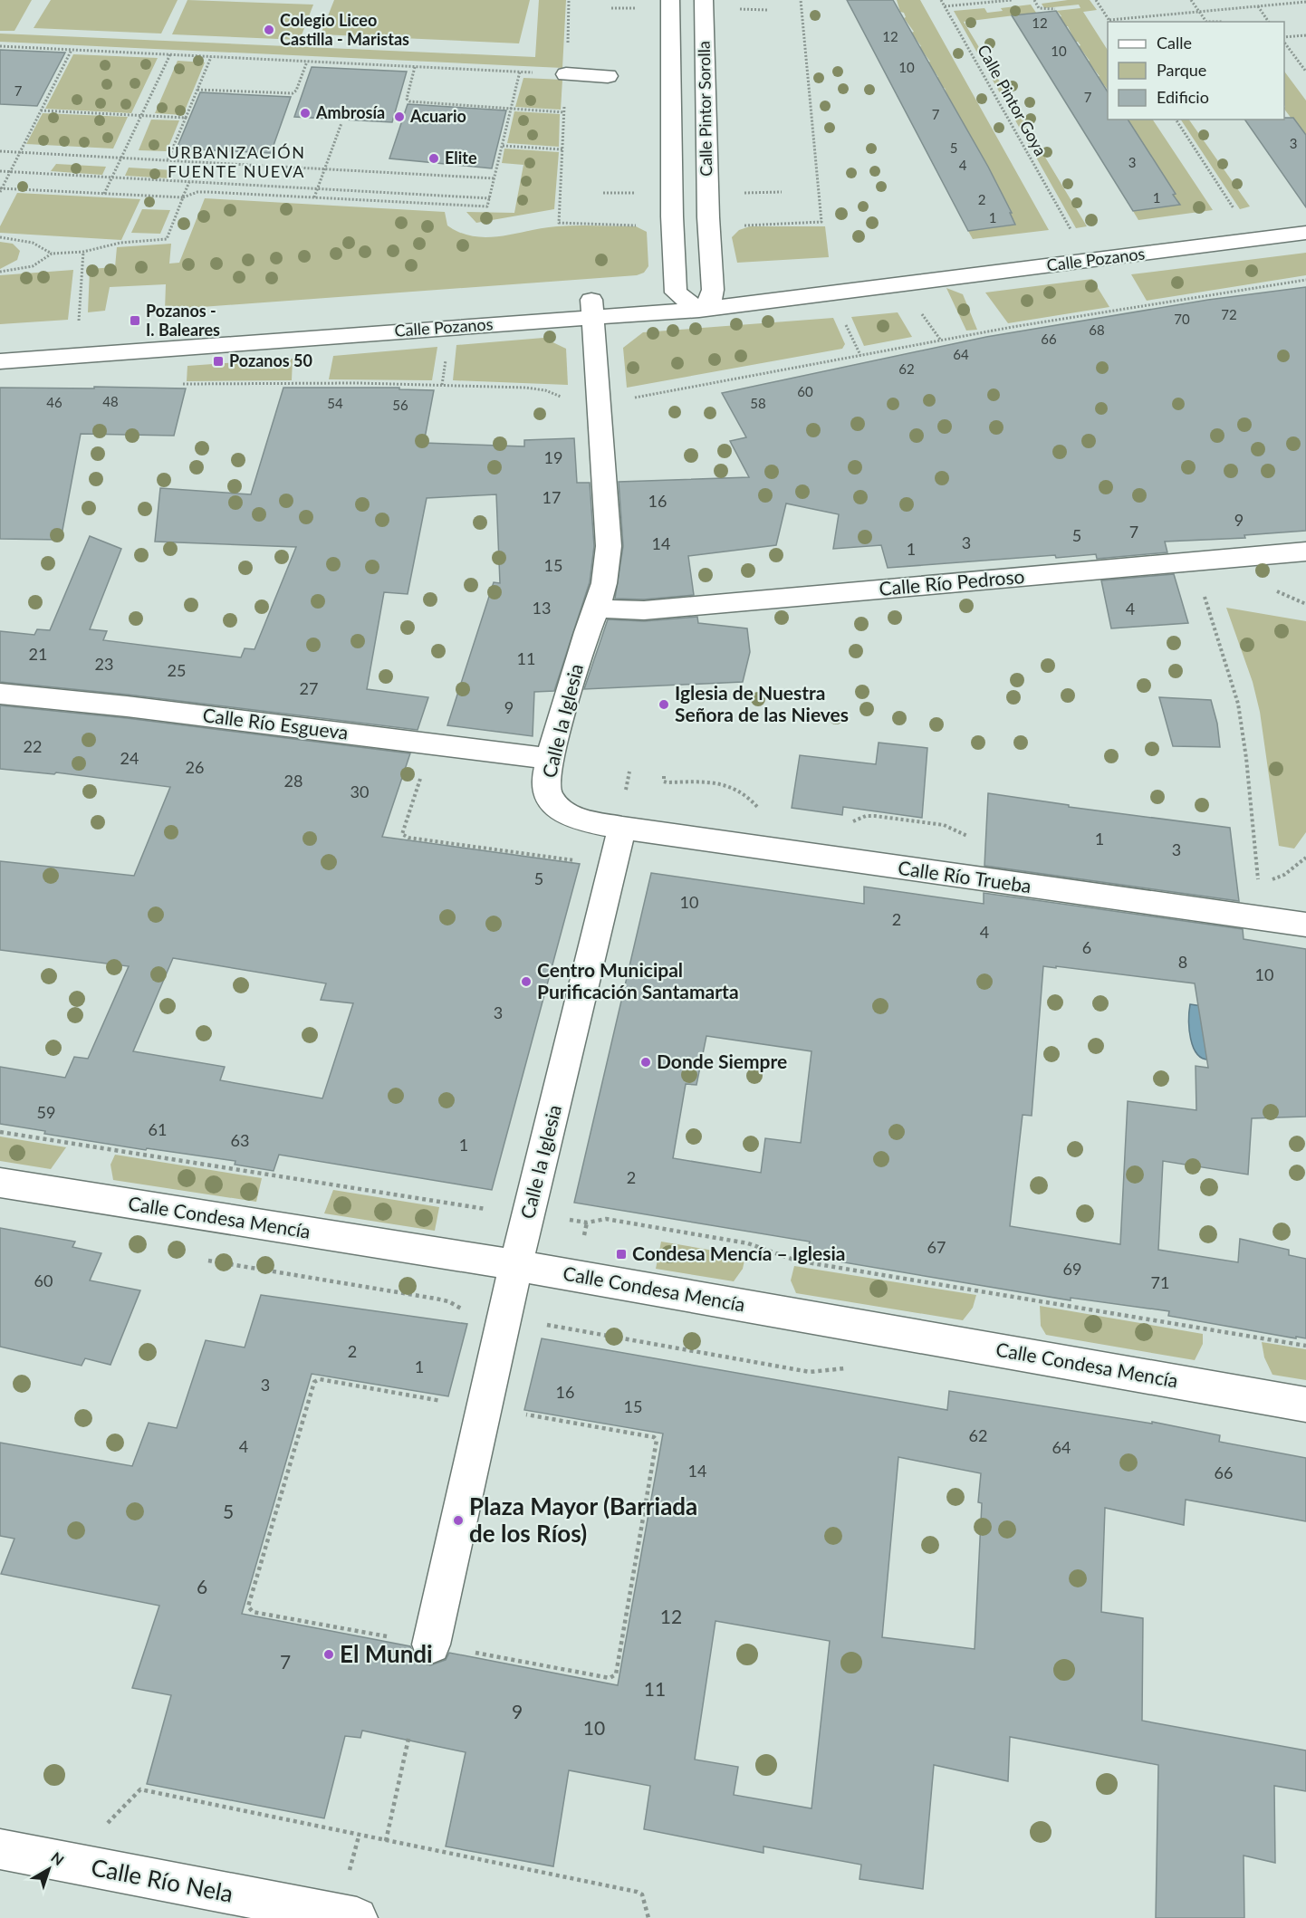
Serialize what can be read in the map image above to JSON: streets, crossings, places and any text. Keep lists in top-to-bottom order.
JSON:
{
  "streets": {
    "street": [
      "Calle Pintor Sorolla",
      "Calle Pozanos",
      "Calle Río Pedroso",
      "Calle la Iglesia",
      "Calle Río Esgueva",
      "Calle Río Trueba",
      "Calle Condesa Mencía",
      "Calle Río Nela"
    ],
    "path": ["Calle Pintor Goya"]
  },
  "crossings": [
    ["Calle Pintor Sorolla", "Calle Pozanos"],
    ["Calle Pozanos", "Calle la Iglesia"],
    ["Calle Río Pedroso", "Calle la Iglesia"],
    ["Calle la Iglesia", "Calle Río Esgueva"],
    ["Calle la Iglesia", "Calle Río Trueba"],
    ["Calle la Iglesia", "Calle Condesa Mencía"]
  ],
  "districts": ["URBANIZACIÓN FUENTE NUEVA"],
  "places": {
    "other": [
      "Colegio Liceo Castilla - Maristas",
      "Ambrosía",
      "Acuario",
      "Elite",
      "Iglesia de Nuestra Señora de las Nieves",
      "Centro Municipal Purificación Santamarta",
      "Donde Siempre",
      "Plaza Mayor (Barriada de los Ríos)",
      "El Mundi"
    ],
    "transit": ["Pozanos - I. Baleares", "Pozanos 50", "Condesa Mencía – Iglesia"]
  },
  "house_numbers": [
    "12",
    "12",
    "10",
    "10",
    "7",
    "7",
    "7",
    "3",
    "5",
    "3",
    "4",
    "1",
    "2",
    "1",
    "72",
    "70",
    "68",
    "66",
    "64",
    "62",
    "60",
    "48",
    "46",
    "54",
    "58",
    "56",
    "19",
    "17",
    "16",
    "9",
    "7",
    "5",
    "3",
    "14",
    "1",
    "15",
    "13",
    "4",
    "21",
    "11",
    "23",
    "25",
    "27",
    "9",
    "22",
    "24",
    "26",
    "28",
    "30",
    "1",
    "3",
    "5",
    "10",
    "2",
    "4",
    "6",
    "8",
    "10",
    "3",
    "59",
    "61",
    "63",
    "1",
    "2",
    "67",
    "69",
    "60",
    "71",
    "2",
    "1",
    "3",
    "16",
    "15",
    "62",
    "4",
    "64",
    "14",
    "66",
    "5",
    "6",
    "12",
    "7",
    "11",
    "9",
    "10"
  ],
  "legend": ["Calle", "Parque", "Edificio"],
  "north": "top right"
}
